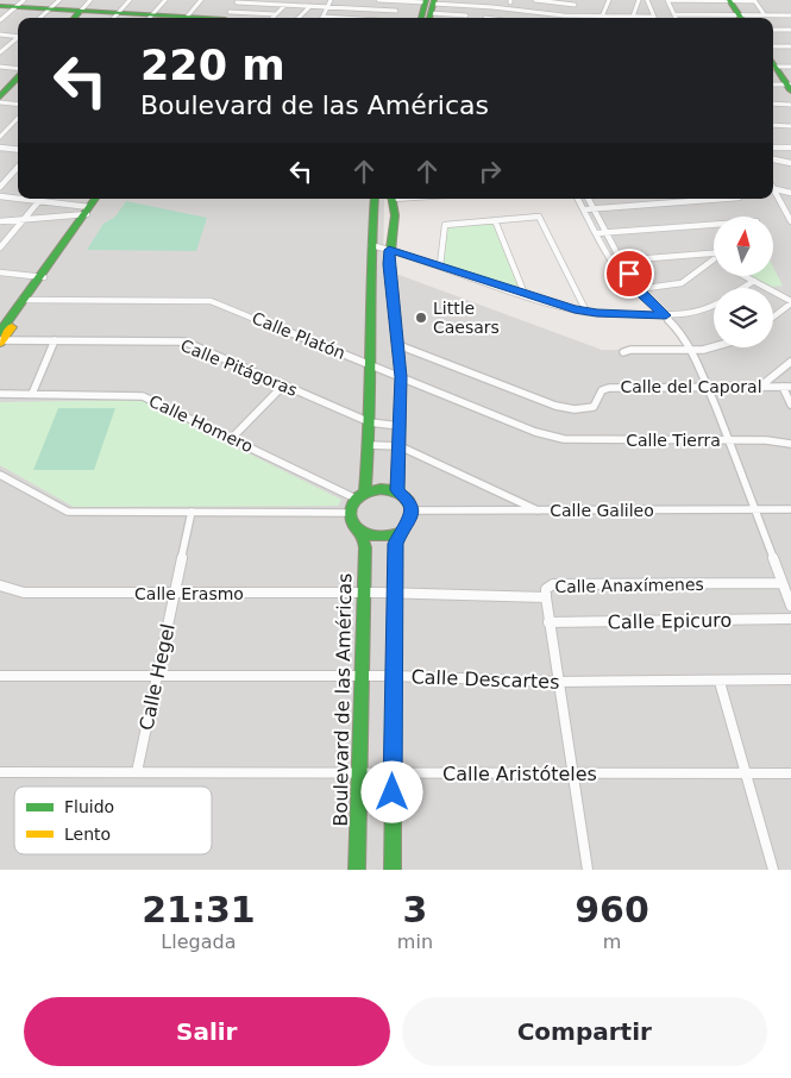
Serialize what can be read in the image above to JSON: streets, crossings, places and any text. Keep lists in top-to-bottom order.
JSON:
{
  "streets": {
    "main road": ["Boulevard de las Américas"],
    "street": [
      "Calle Platón",
      "Calle Pitágoras",
      "Calle del Caporal",
      "Calle Homero",
      "Calle Tierra",
      "Calle Galileo",
      "Calle Anaxímenes",
      "Calle Erasmo",
      "Calle Epicuro",
      "Calle Hegel",
      "Calle Descartes",
      "Calle Aristóteles"
    ]
  },
  "crossings": [
    ["Calle Platón", "Calle Tierra"],
    ["Calle Homero", "Calle Galileo"],
    ["Calle Homero", "Boulevard de las Américas"],
    ["Calle Galileo", "Boulevard de las Américas"],
    ["Calle Anaxímenes", "Calle Erasmo"],
    ["Calle Erasmo", "Calle Hegel"],
    ["Calle Erasmo", "Boulevard de las Américas"],
    ["Calle Hegel", "Calle Descartes"],
    ["Calle Hegel", "Calle Aristóteles"],
    ["Calle Descartes", "Boulevard de las Américas"],
    ["Boulevard de las Américas", "Calle Aristóteles"]
  ],
  "places": ["Little Caesars"],
  "legend": ["Fluido", "Lento"],
  "north": "top",
  "page": {
    "turn": ["220 m", "Boulevard de las Américas"],
    "eta": [
      "21:31",
      "Llegada",
      "3",
      "min",
      "960",
      "m"
    ],
    "buttons": ["Salir", "Compartir"]
  }
}
